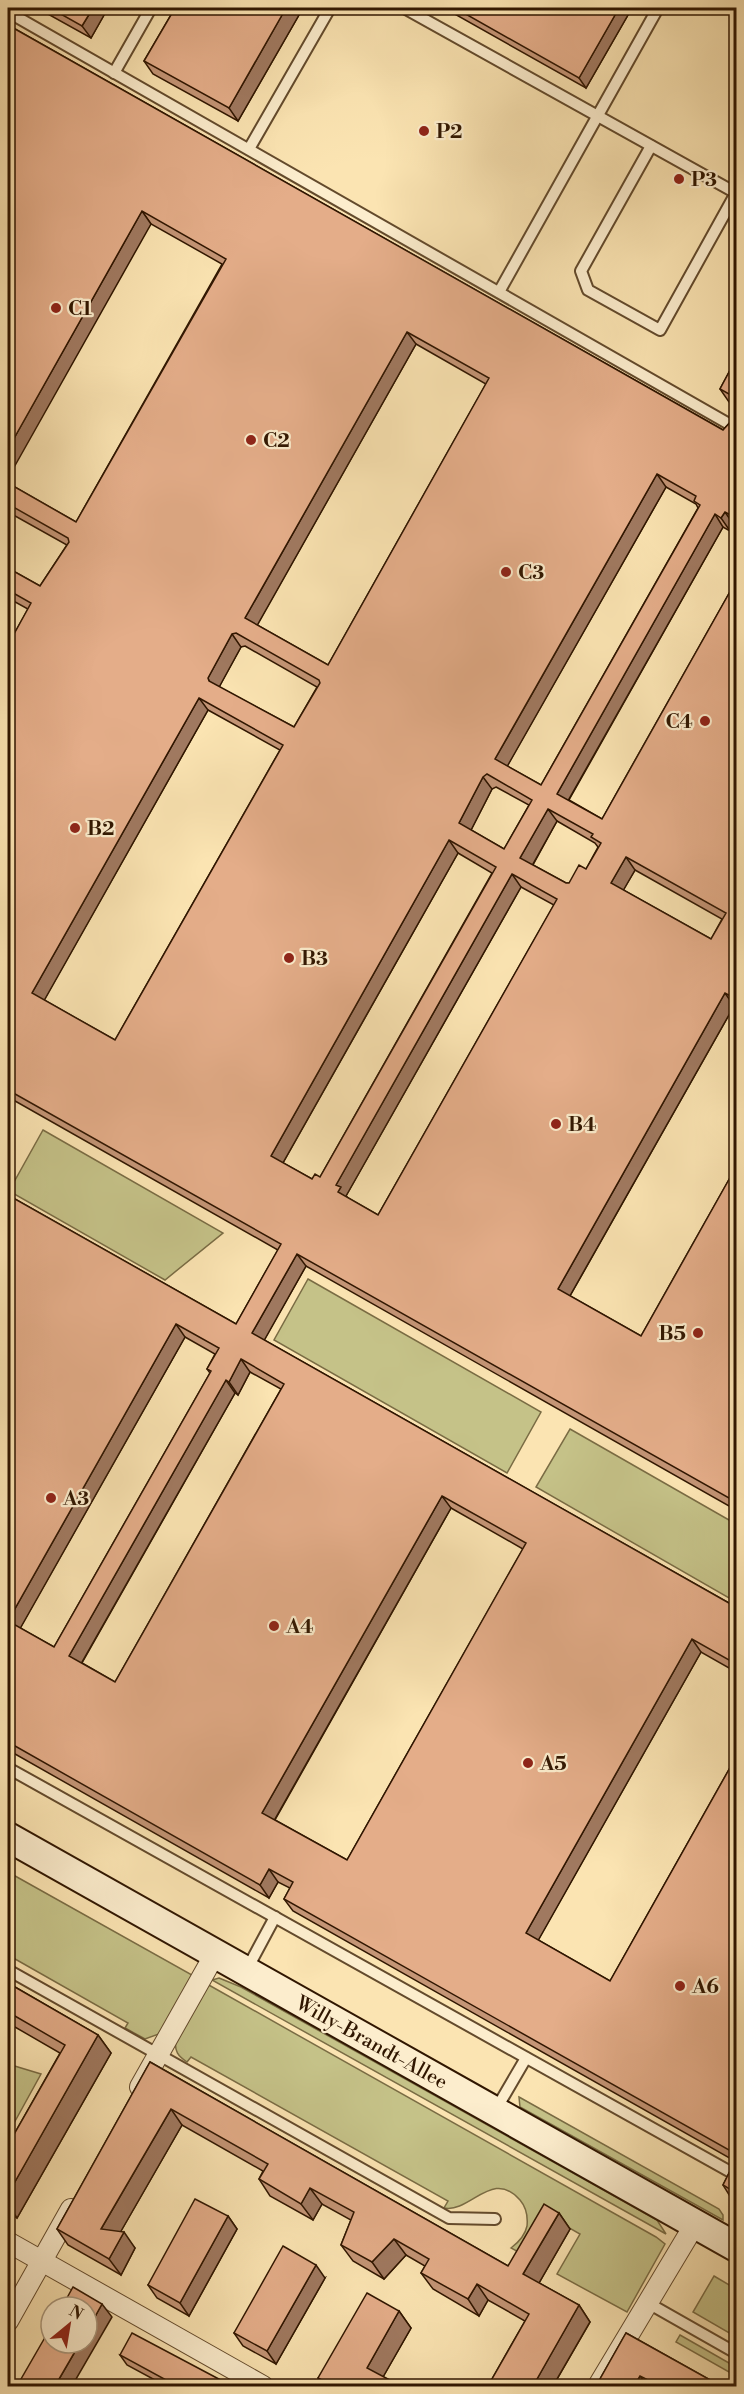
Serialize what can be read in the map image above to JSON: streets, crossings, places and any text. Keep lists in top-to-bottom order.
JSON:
{
  "streets": {
    "main road": ["Willy-Brandt-Allee"]
  },
  "places": [
    "P2",
    "P3",
    "C1",
    "C2",
    "C3",
    "C4",
    "B2",
    "B3",
    "B4",
    "B5",
    "A3",
    "A4",
    "A5",
    "A6"
  ],
  "north": "top right"
}
